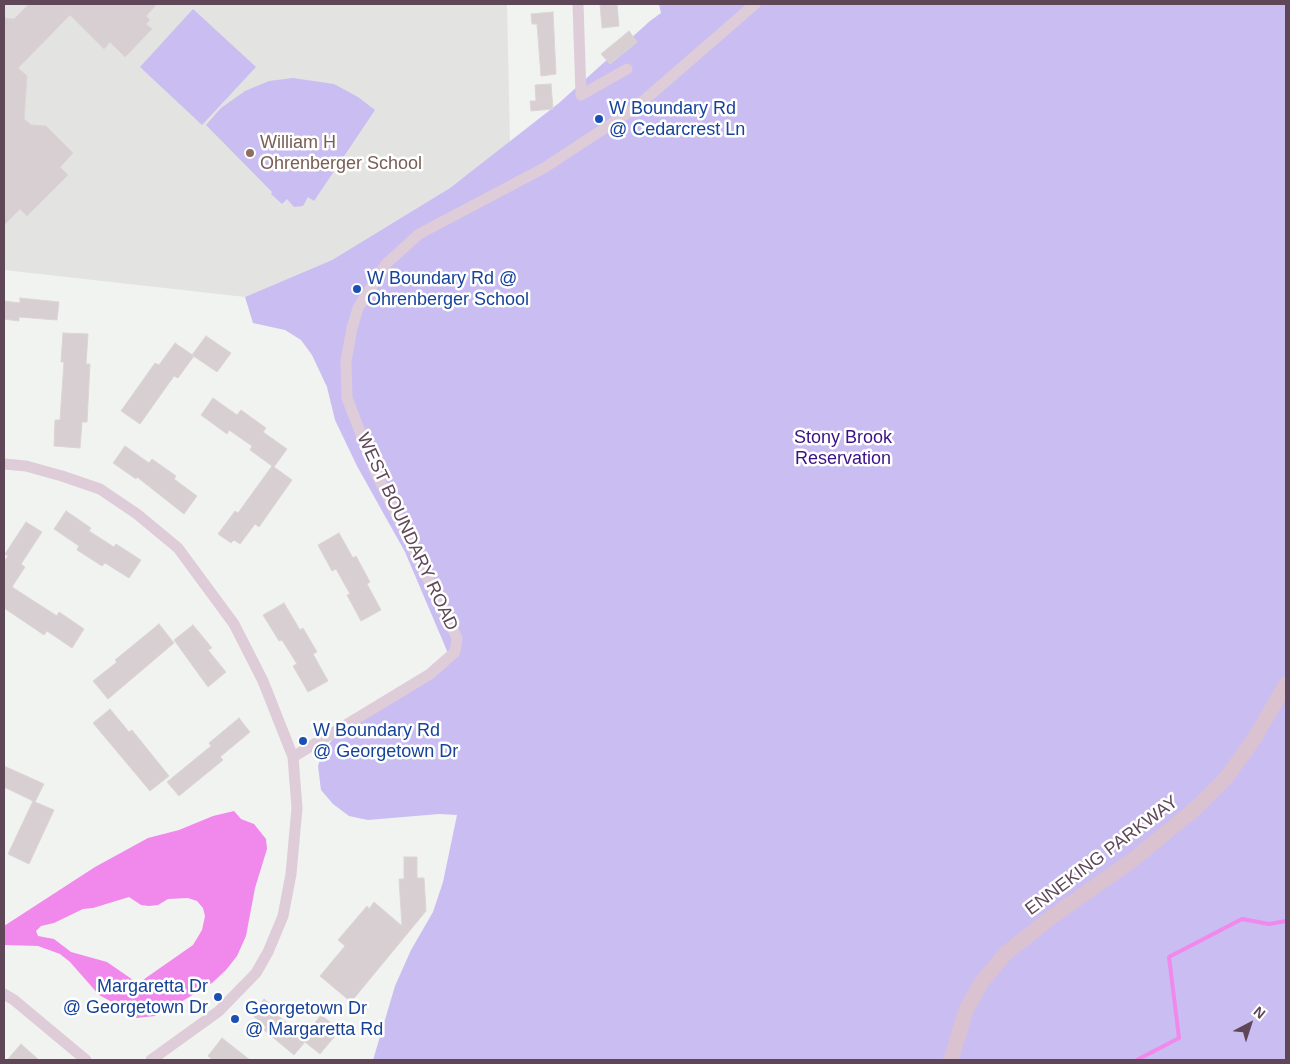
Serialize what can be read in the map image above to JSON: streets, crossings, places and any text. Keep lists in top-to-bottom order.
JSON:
{
  "streets": {
    "main road": ["ENNEKING PARKWAY"],
    "street": ["WEST BOUNDARY ROAD"]
  },
  "parks": ["Stony Brook Reservation"],
  "places": [
    "W Boundary Rd @ Cedarcrest Ln",
    "William H Ohrenberger School",
    "W Boundary Rd @ Ohrenberger School",
    "W Boundary Rd @ Georgetown Dr",
    "Margaretta Dr @ Georgetown Dr",
    "Georgetown Dr @ Margaretta Rd"
  ],
  "north": "top right"
}
